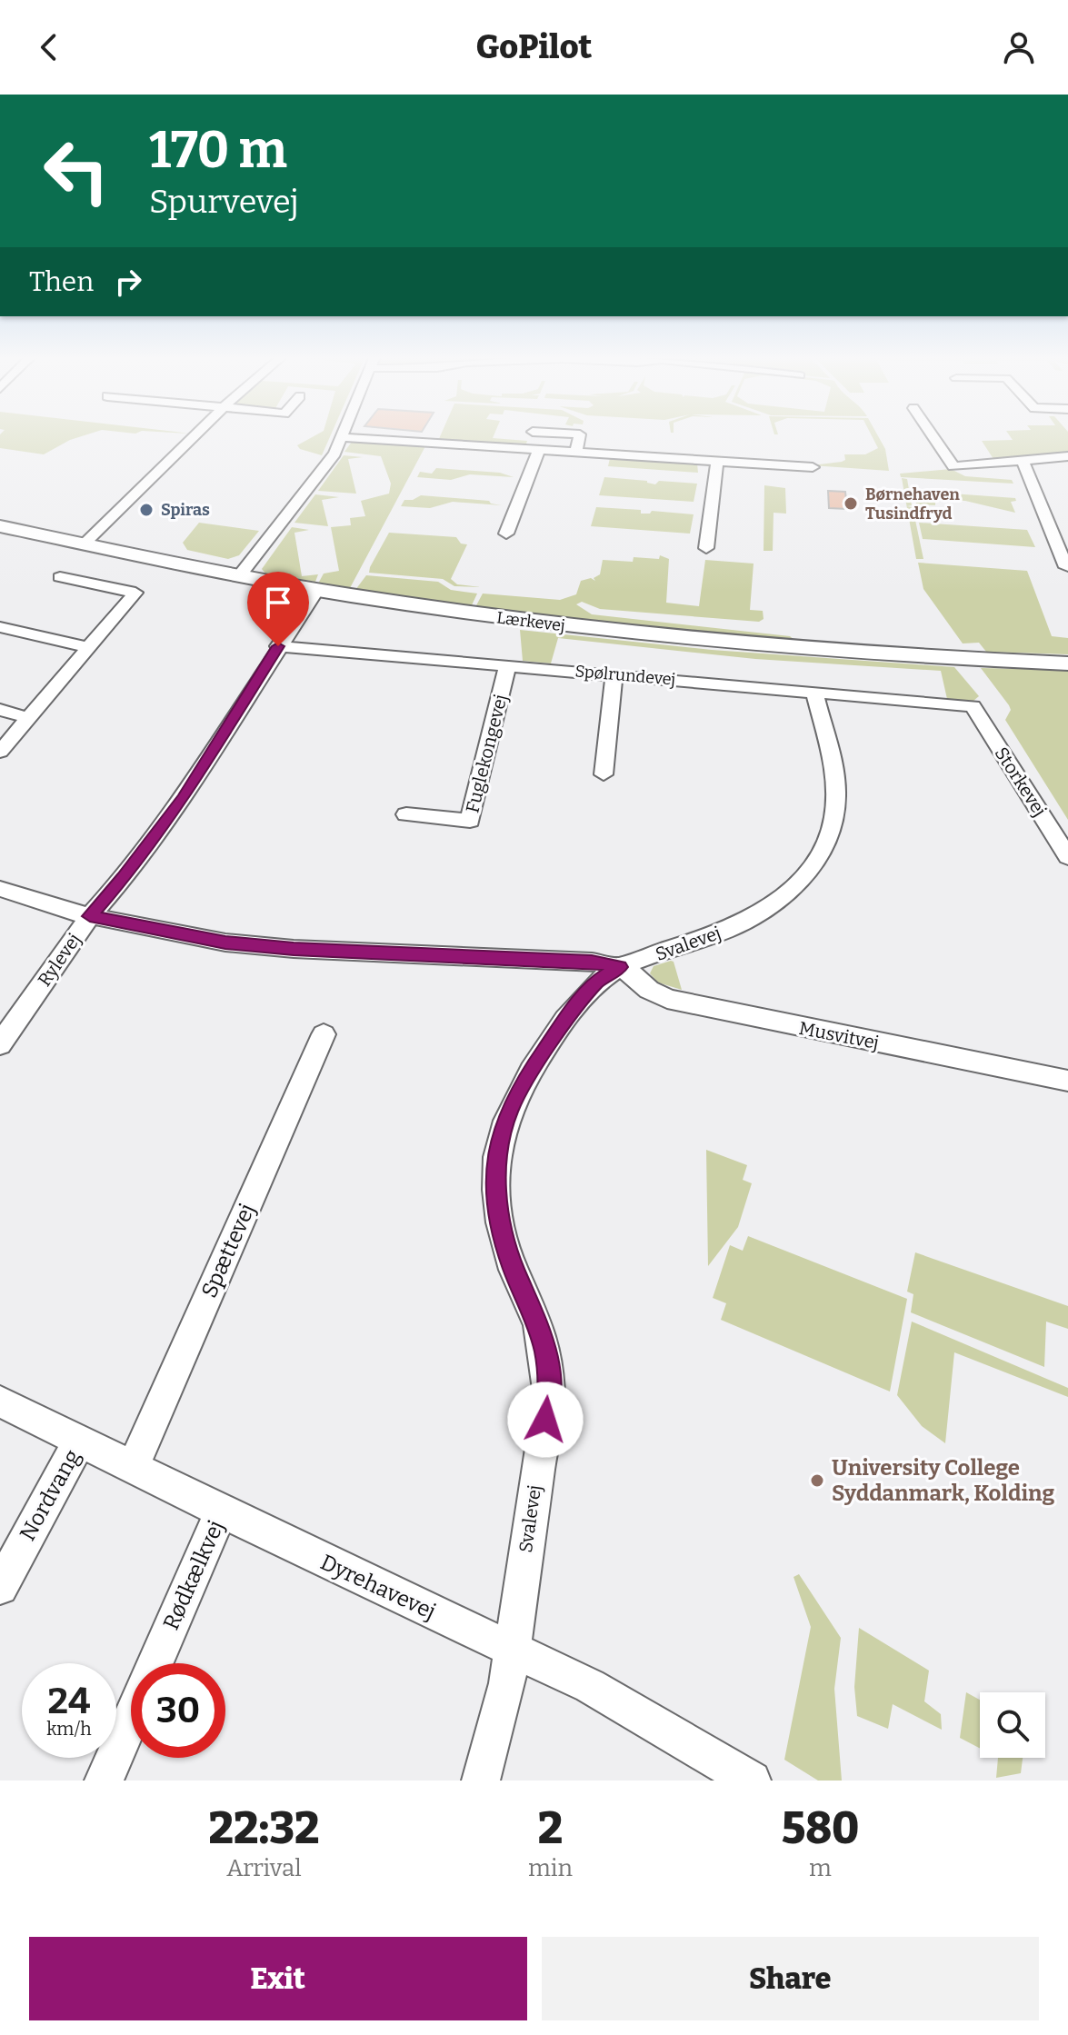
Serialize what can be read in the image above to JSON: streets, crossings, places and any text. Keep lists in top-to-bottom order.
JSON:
{
  "streets": {
    "street": [
      "Lærkevej",
      "Spølrundevej",
      "Fuglekongevej",
      "Storkevej",
      "Svalevej",
      "Rylevej",
      "Musvitvej",
      "Spættevej",
      "Nordvang",
      "Rødkælkvej",
      "Dyrehavevej"
    ]
  },
  "crossings": [
    ["Lærkevej", "Rylevej"],
    ["Spølrundevej", "Fuglekongevej"],
    ["Spølrundevej", "Storkevej"],
    ["Spølrundevej", "Svalevej"],
    ["Spølrundevej", "Rylevej"],
    ["Svalevej", "Musvitvej"],
    ["Svalevej", "Dyrehavevej"],
    ["Spættevej", "Dyrehavevej"],
    ["Nordvang", "Dyrehavevej"],
    ["Rødkælkvej", "Dyrehavevej"]
  ],
  "places": ["Børnehaven Tusindfryd", "Spiras", "University College Syddanmark, Kolding"],
  "page": {
    "header": "GoPilot",
    "turn": ["170 m", "Spurvevej"],
    "then": "Then",
    "speed": "24 km/h",
    "limit": "30",
    "eta": [
      "22:32",
      "Arrival",
      "2",
      "min",
      "580",
      "m"
    ],
    "buttons": ["Exit", "Share"]
  }
}
